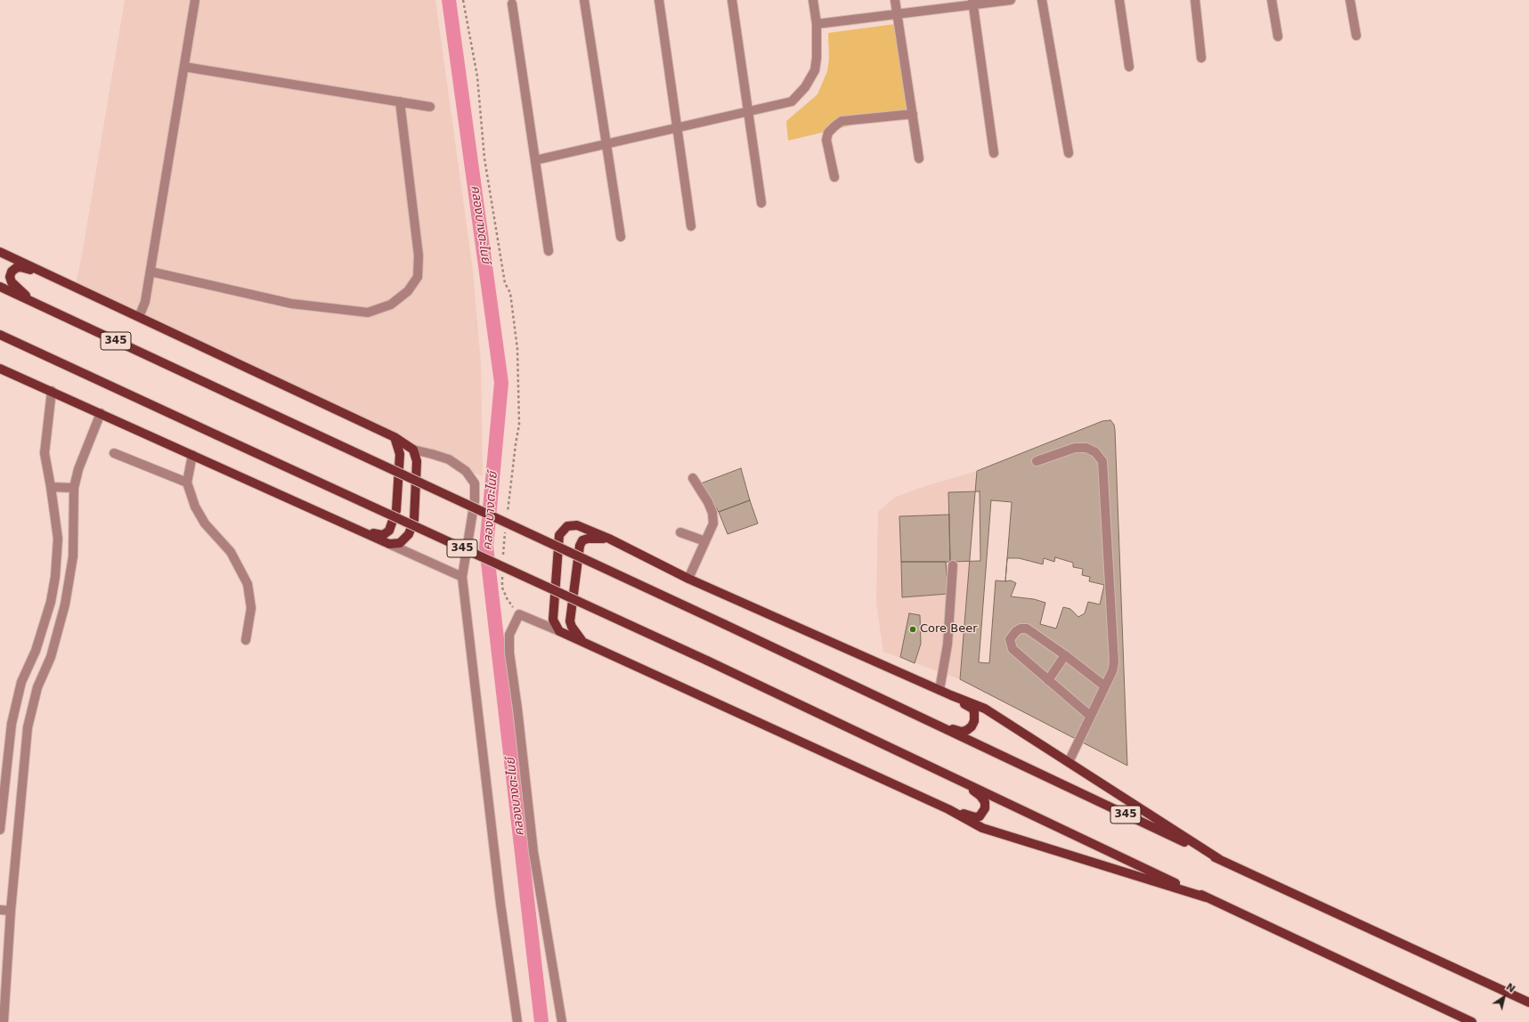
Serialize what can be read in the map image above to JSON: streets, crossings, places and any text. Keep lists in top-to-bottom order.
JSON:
{
  "streets": {
    "main road": ["345"]
  },
  "water": ["คลองบางตะไนย์"],
  "places": ["Core Beer"],
  "north": "top right"
}
